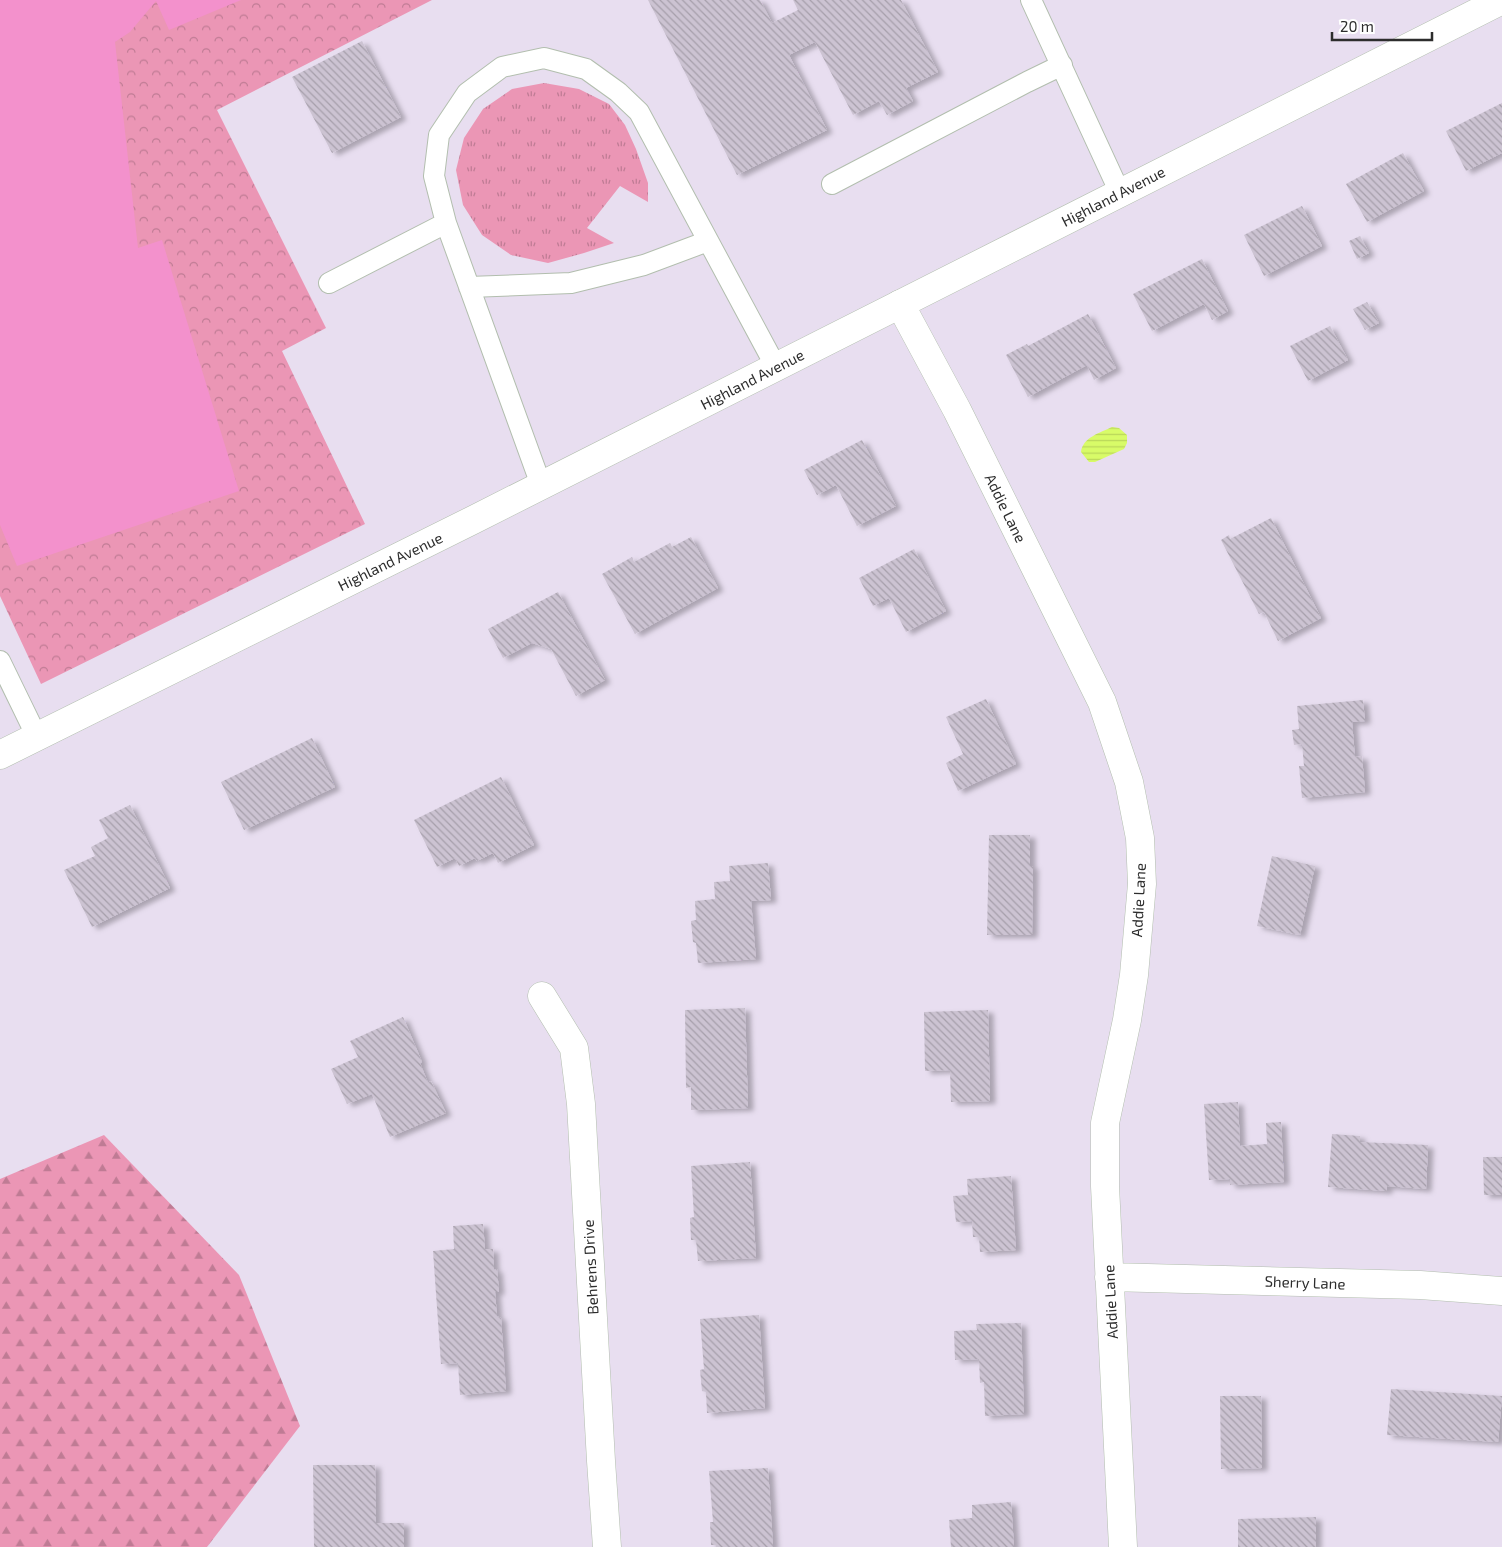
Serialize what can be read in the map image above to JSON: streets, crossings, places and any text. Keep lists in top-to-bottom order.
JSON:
{
  "streets": {
    "street": [
      "Highland Avenue",
      "Addie Lane",
      "Behrens Drive",
      "Sherry Lane"
    ]
  },
  "crossings": [
    ["Highland Avenue", "Addie Lane"],
    ["Addie Lane", "Sherry Lane"]
  ],
  "scale_bar": "20 m"
}
